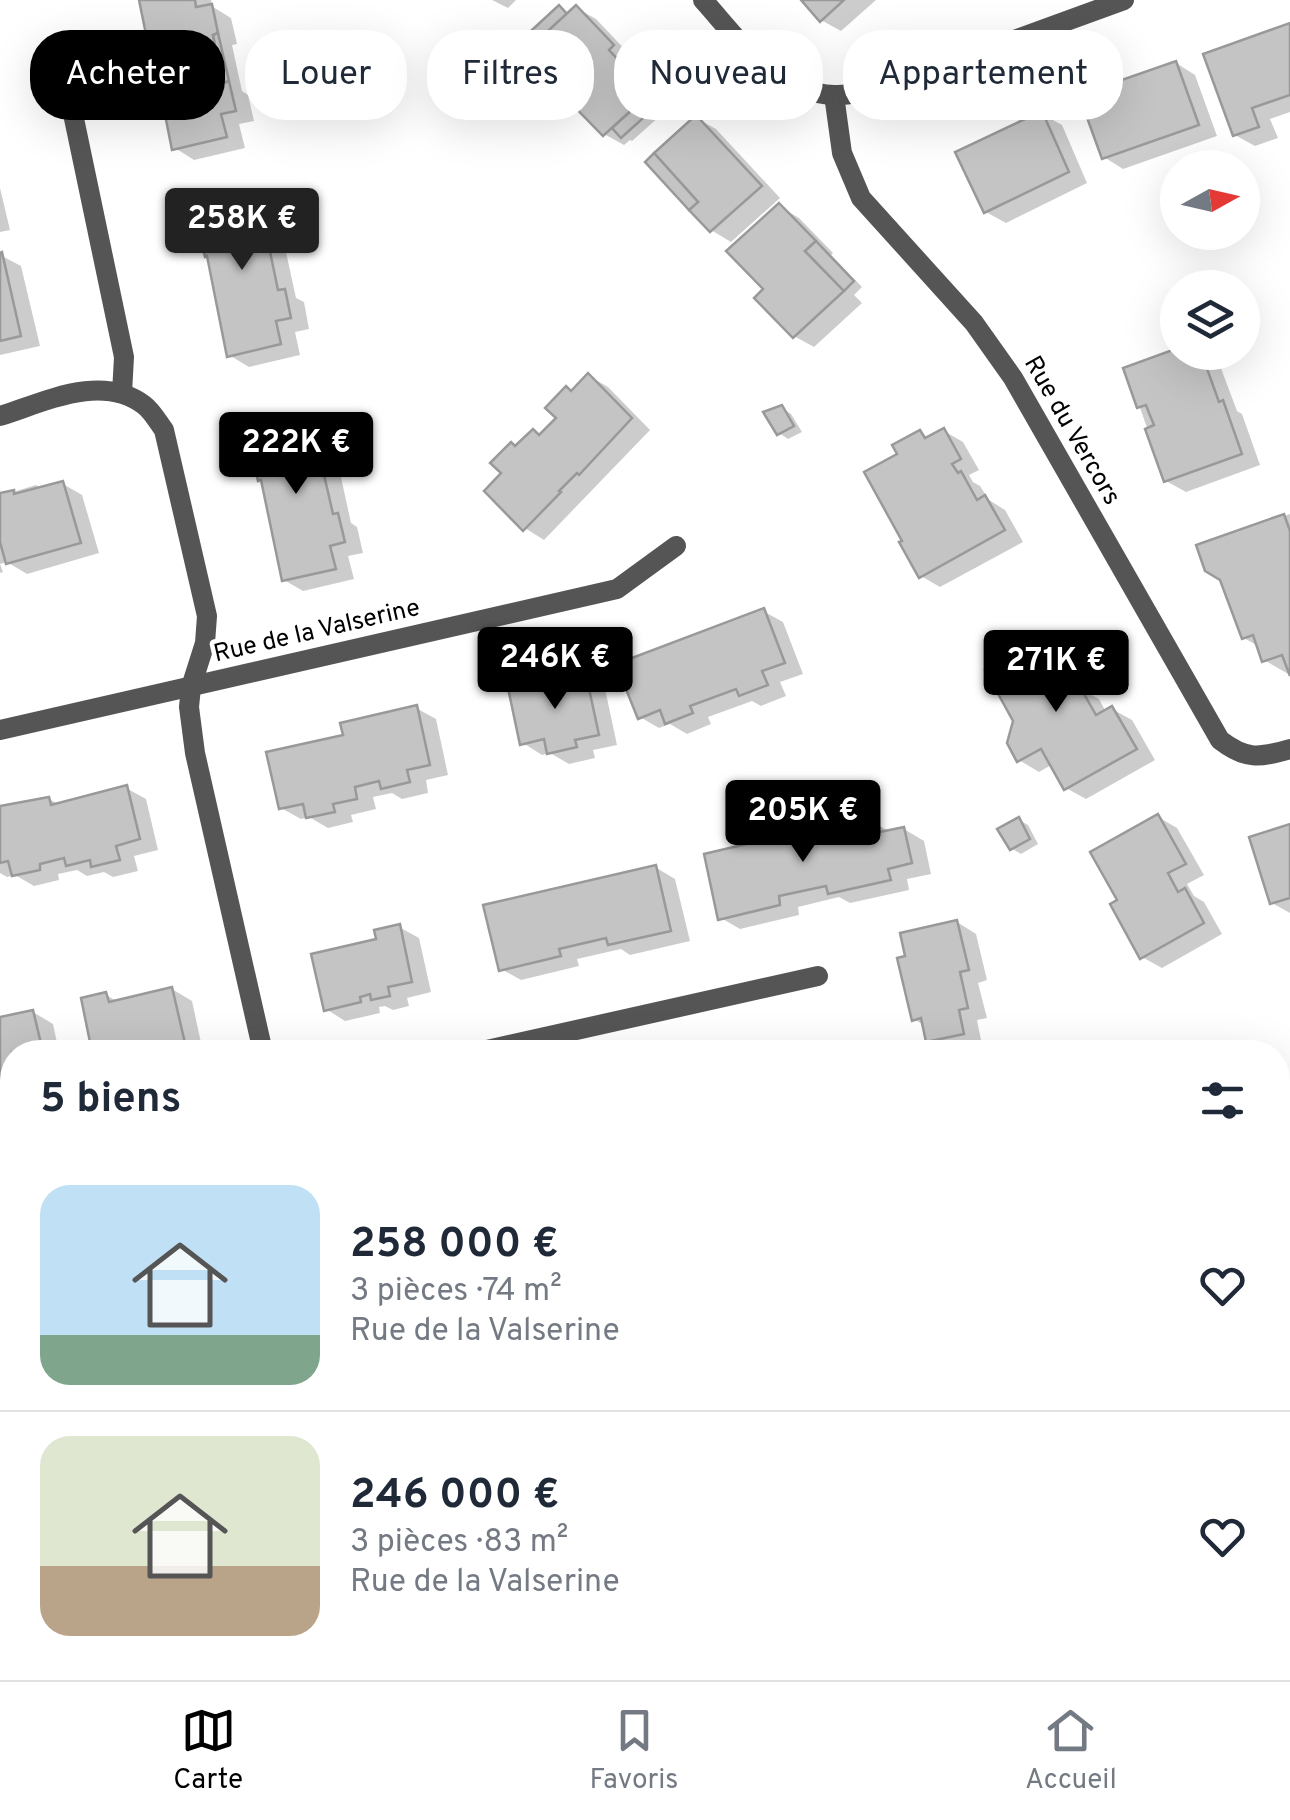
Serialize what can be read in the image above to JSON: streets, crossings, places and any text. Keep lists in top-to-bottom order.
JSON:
{
  "streets": {
    "street": ["Rue du Vercors", "Rue de la Valserine"]
  },
  "north": "right",
  "page": {
    "chip": [
      "Acheter",
      "Louer",
      "Filtres",
      "Nouveau",
      "Appartement"
    ],
    "price": [
      "258K €",
      "222K €",
      "246K €",
      "271K €",
      "205K €"
    ],
    "heading": "5 biens",
    "list": [
      {
        "name": "258 000 €",
        "note": "3 pièces · 74 m² · Rue de la Valserine"
      },
      {
        "name": "246 000 €",
        "note": "3 pièces · 83 m² · Rue de la Valserine"
      }
    ],
    "tabs": ["Carte", "Favoris", "Accueil"]
  }
}
